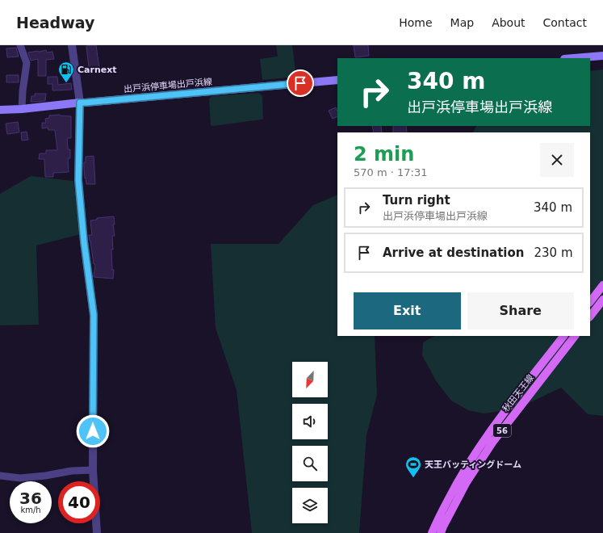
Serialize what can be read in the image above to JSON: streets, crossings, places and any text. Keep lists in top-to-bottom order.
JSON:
{
  "streets": {
    "main road": ["出戸浜停車場出戸浜線", "秋田天王線", "56"]
  },
  "places": {
    "fuel station": ["Carnext"],
    "sports": ["天王バッティングドーム"]
  },
  "north": "bottom left",
  "page": {
    "header": "Headway",
    "nav": [
      "Home",
      "Map",
      "About",
      "Contact"
    ],
    "turn": ["340 m", "出戸浜停車場出戸浜線"],
    "heading": ["2 min", "570 m · 17:31"],
    "list": [
      {
        "name": "Turn right",
        "note": "出戸浜停車場出戸浜線",
        "value": "340 m"
      },
      {
        "name": "Arrive at destination",
        "value": "230 m"
      }
    ],
    "buttons": ["Exit", "Share"],
    "speed": "36 km/h",
    "limit": "40"
  }
}
